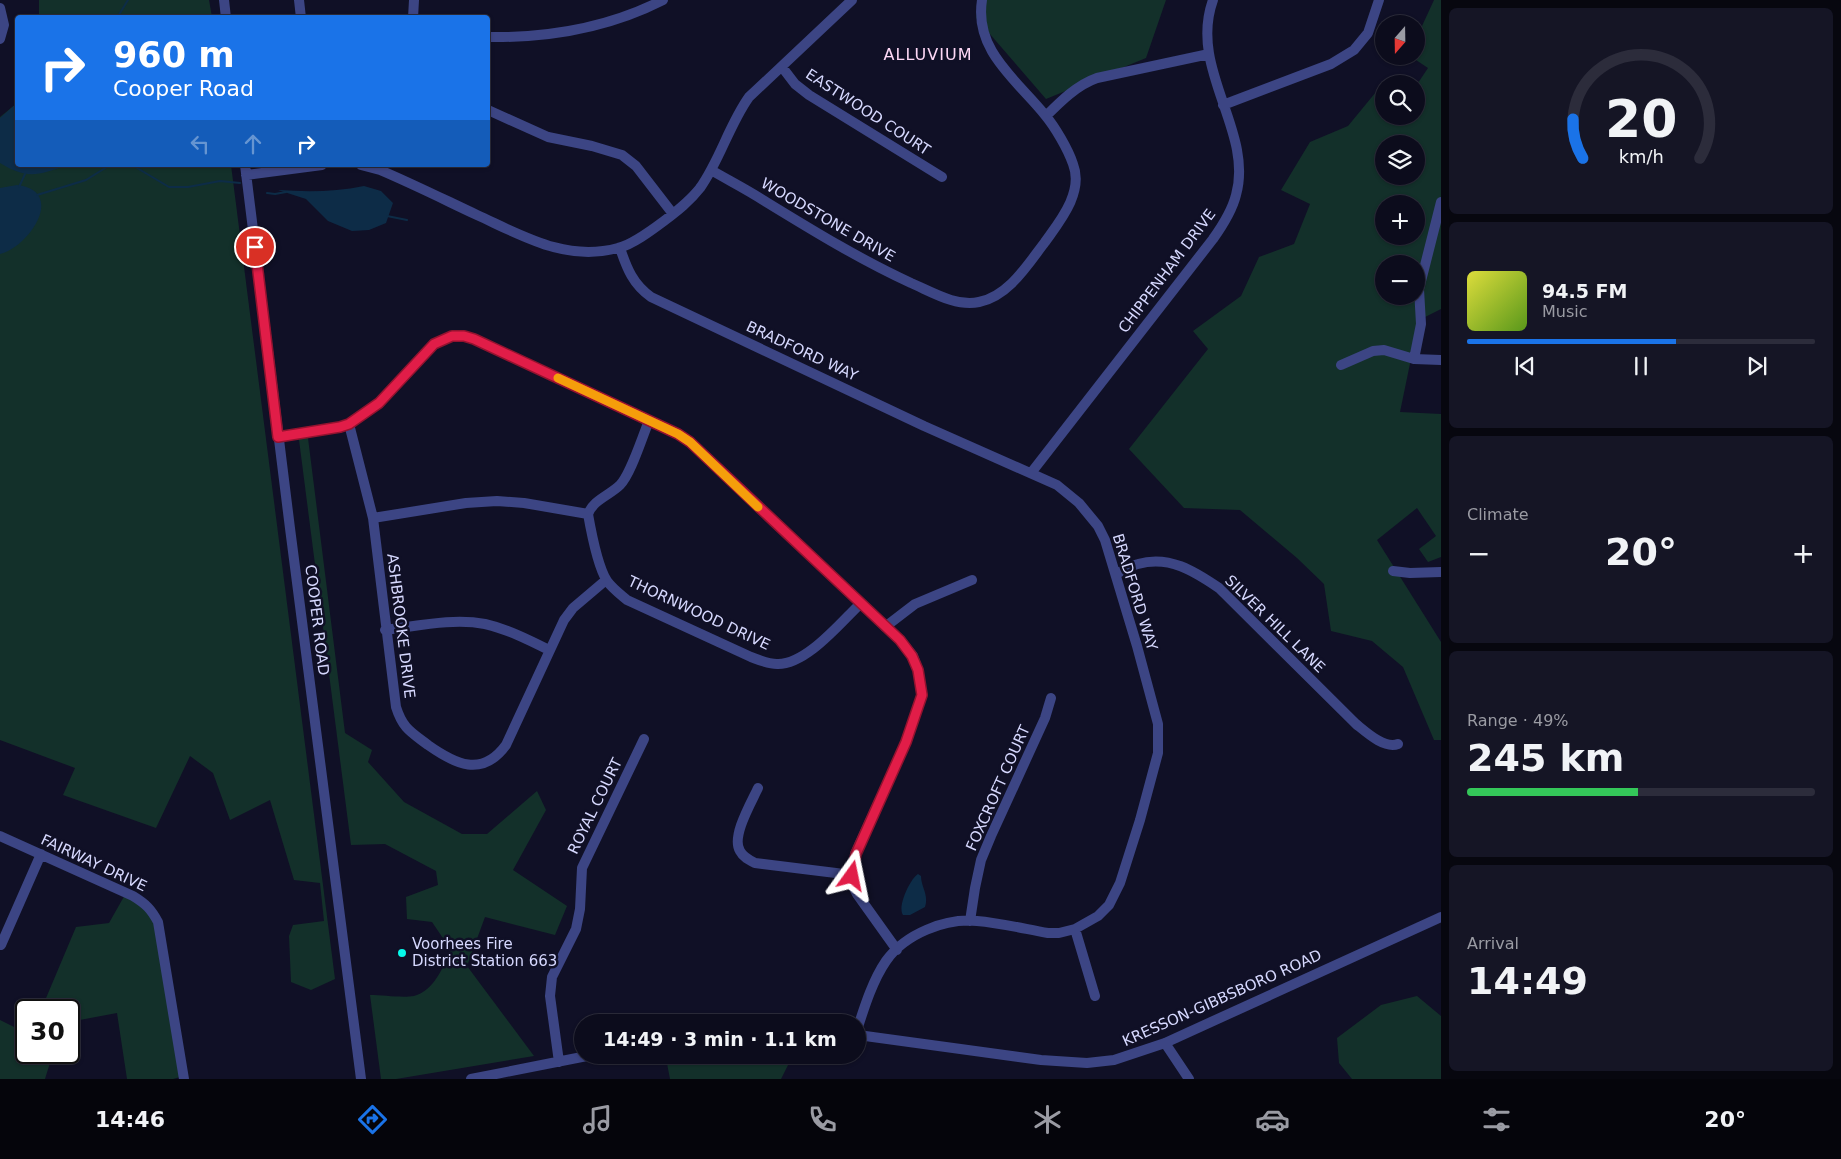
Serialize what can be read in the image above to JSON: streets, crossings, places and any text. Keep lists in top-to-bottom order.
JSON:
{
  "streets": {
    "street": [
      "EASTWOOD COURT",
      "WOODSTONE DRIVE",
      "CHIPPENHAM DRIVE",
      "BRADFORD WAY",
      "THORNWOOD DRIVE",
      "COOPER ROAD",
      "SILVER HILL LANE",
      "ASHBROOKE DRIVE",
      "FOXCROFT COURT",
      "ROYAL COURT",
      "FAIRWAY DRIVE",
      "KRESSON-GIBBSBORO ROAD"
    ]
  },
  "crossings": [
    ["CHIPPENHAM DRIVE", "BRADFORD WAY"],
    ["BRADFORD WAY", "SILVER HILL LANE"],
    ["BRADFORD WAY", "FOXCROFT COURT"],
    ["THORNWOOD DRIVE", "ASHBROOKE DRIVE"]
  ],
  "districts": ["ALLUVIUM"],
  "places": ["Voorhees Fire District Station 663"],
  "north": "bottom",
  "page": {
    "map_buttons": ["+", "−"],
    "turn": ["960 m", "Cooper Road"],
    "song": ["94.5 FM", "Music"],
    "tile": [
      "Climate",
      ["Range · 49%", "245 km"],
      ["Arrival", "14:49"]
    ],
    "heat": ["−", "20°", "+"],
    "limit": "30",
    "trip": "14:49 · 3 min · 1.1 km",
    "tabs": ["14:46", "20°"],
    "gauge": ["20", "km/h"]
  }
}
